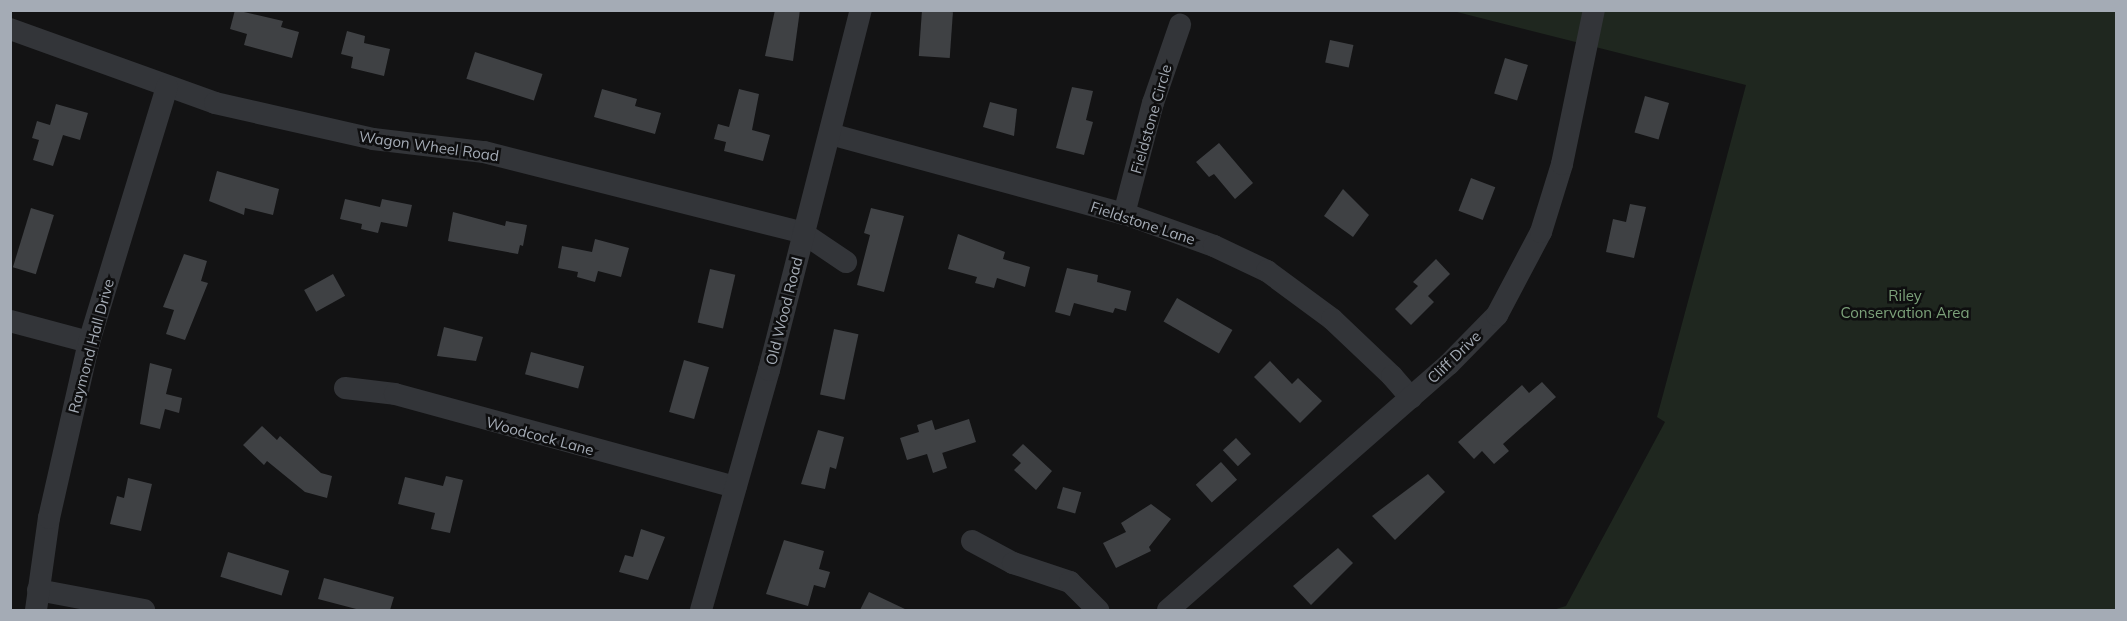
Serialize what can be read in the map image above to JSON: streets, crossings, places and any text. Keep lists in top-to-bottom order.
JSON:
{
  "streets": {
    "street": [
      "Fieldstone Circle",
      "Wagon Wheel Road",
      "Fieldstone Lane",
      "Old Wood Road",
      "Raymond Hall Drive",
      "Cliff Drive",
      "Woodcock Lane"
    ]
  },
  "crossings": [
    ["Fieldstone Circle", "Fieldstone Lane"],
    ["Wagon Wheel Road", "Old Wood Road"],
    ["Wagon Wheel Road", "Raymond Hall Drive"],
    ["Fieldstone Lane", "Old Wood Road"],
    ["Fieldstone Lane", "Cliff Drive"],
    ["Old Wood Road", "Woodcock Lane"]
  ],
  "parks": ["Riley Conservation Area"]
}
